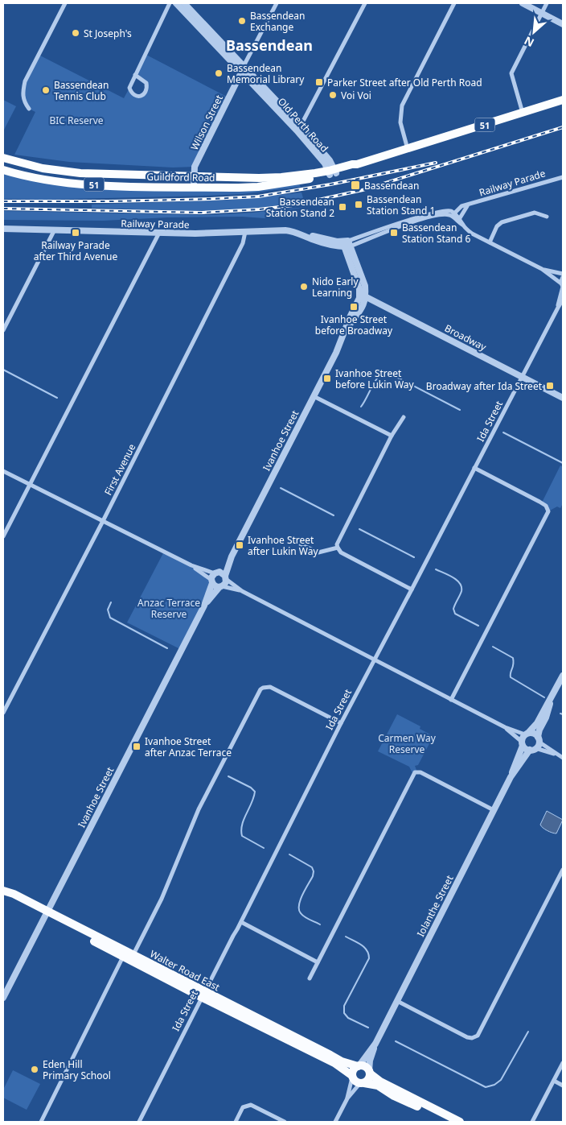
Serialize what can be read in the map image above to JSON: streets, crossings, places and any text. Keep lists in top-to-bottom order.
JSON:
{
  "streets": {
    "highway": ["51", "Guildford Road"],
    "main road": ["Walter Road East"],
    "street": [
      "Wilson Street",
      "Old Perth Road",
      "Railway Parade",
      "Broadway",
      "Ida Street",
      "Ivanhoe Street",
      "First Avenue",
      "Iolanthe Street"
    ]
  },
  "crossings": [
    ["Wilson Street", "Old Perth Road"],
    ["Wilson Street", "Guildford Road"],
    ["Old Perth Road", "Guildford Road"],
    ["Railway Parade", "First Avenue"],
    ["Broadway", "Ida Street"],
    ["Broadway", "Ivanhoe Street"],
    ["Ida Street", "Walter Road East"],
    ["Ivanhoe Street", "Walter Road East"],
    ["Iolanthe Street", "Walter Road East"]
  ],
  "districts": ["Bassendean"],
  "parks": ["BIC Reserve", "Anzac Terrace Reserve", "Carmen Way Reserve"],
  "places": {
    "other": [
      "Bassendean Exchange",
      "St Joseph's",
      "Bassendean Memorial Library",
      "Bassendean Tennis Club",
      "Voi Voi",
      "Nido Early Learning",
      "Eden Hill Primary School"
    ],
    "transit": [
      "Parker Street after Old Perth Road",
      "Bassendean",
      "Bassendean Station Stand 1",
      "Bassendean Station Stand 2",
      "Railway Parade after Third Avenue",
      "Bassendean Station Stand 6",
      "Ivanhoe Street before Broadway",
      "Ivanhoe Street before Lukin Way",
      "Broadway after Ida Street",
      "Ivanhoe Street after Lukin Way",
      "Ivanhoe Street after Anzac Terrace"
    ]
  },
  "north": "bottom left"
}
